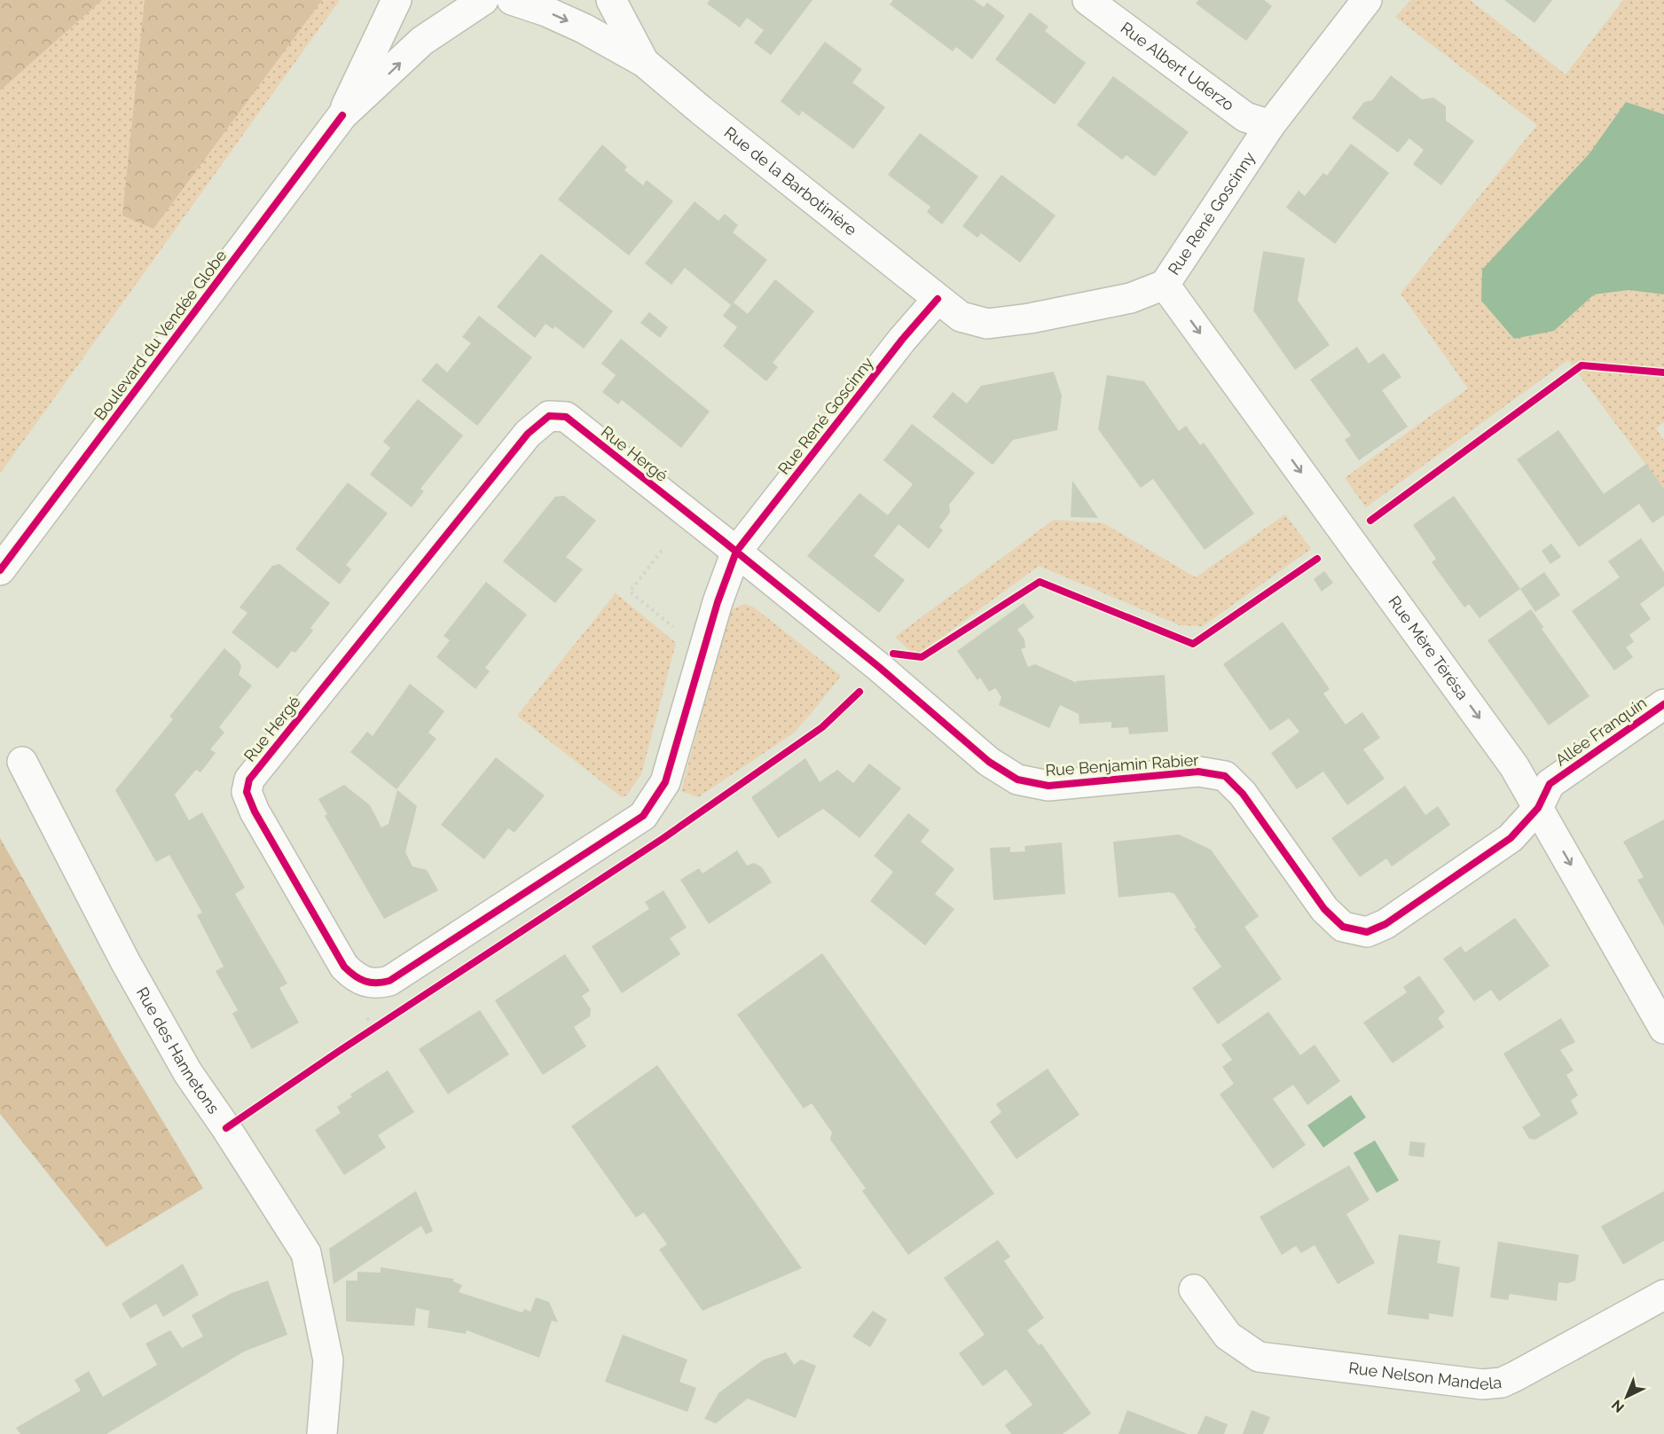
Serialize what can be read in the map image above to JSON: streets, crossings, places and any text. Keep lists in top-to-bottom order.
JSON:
{
  "streets": {
    "street": [
      "Rue Albert Uderzo",
      "Rue de la Barbotinière",
      "Rue René Goscinny",
      "Boulevard du Vendée Globe",
      "Rue Hergé",
      "Rue Mère Térésa",
      "Allée Franquin",
      "Rue Benjamin Rabier",
      "Rue des Hannetons",
      "Rue Nelson Mandela"
    ]
  },
  "crossings": [
    ["Rue Albert Uderzo", "Rue René Goscinny"],
    ["Rue de la Barbotinière", "Rue René Goscinny"],
    ["Rue René Goscinny", "Rue Hergé"],
    ["Rue René Goscinny", "Rue Mère Térésa"],
    ["Rue René Goscinny", "Rue Benjamin Rabier"],
    ["Rue Hergé", "Rue Benjamin Rabier"],
    ["Rue Mère Térésa", "Allée Franquin"],
    ["Rue Mère Térésa", "Rue Benjamin Rabier"],
    ["Allée Franquin", "Rue Benjamin Rabier"]
  ],
  "one_way": ["Rue Mère Térésa"],
  "north": "bottom left"
}
